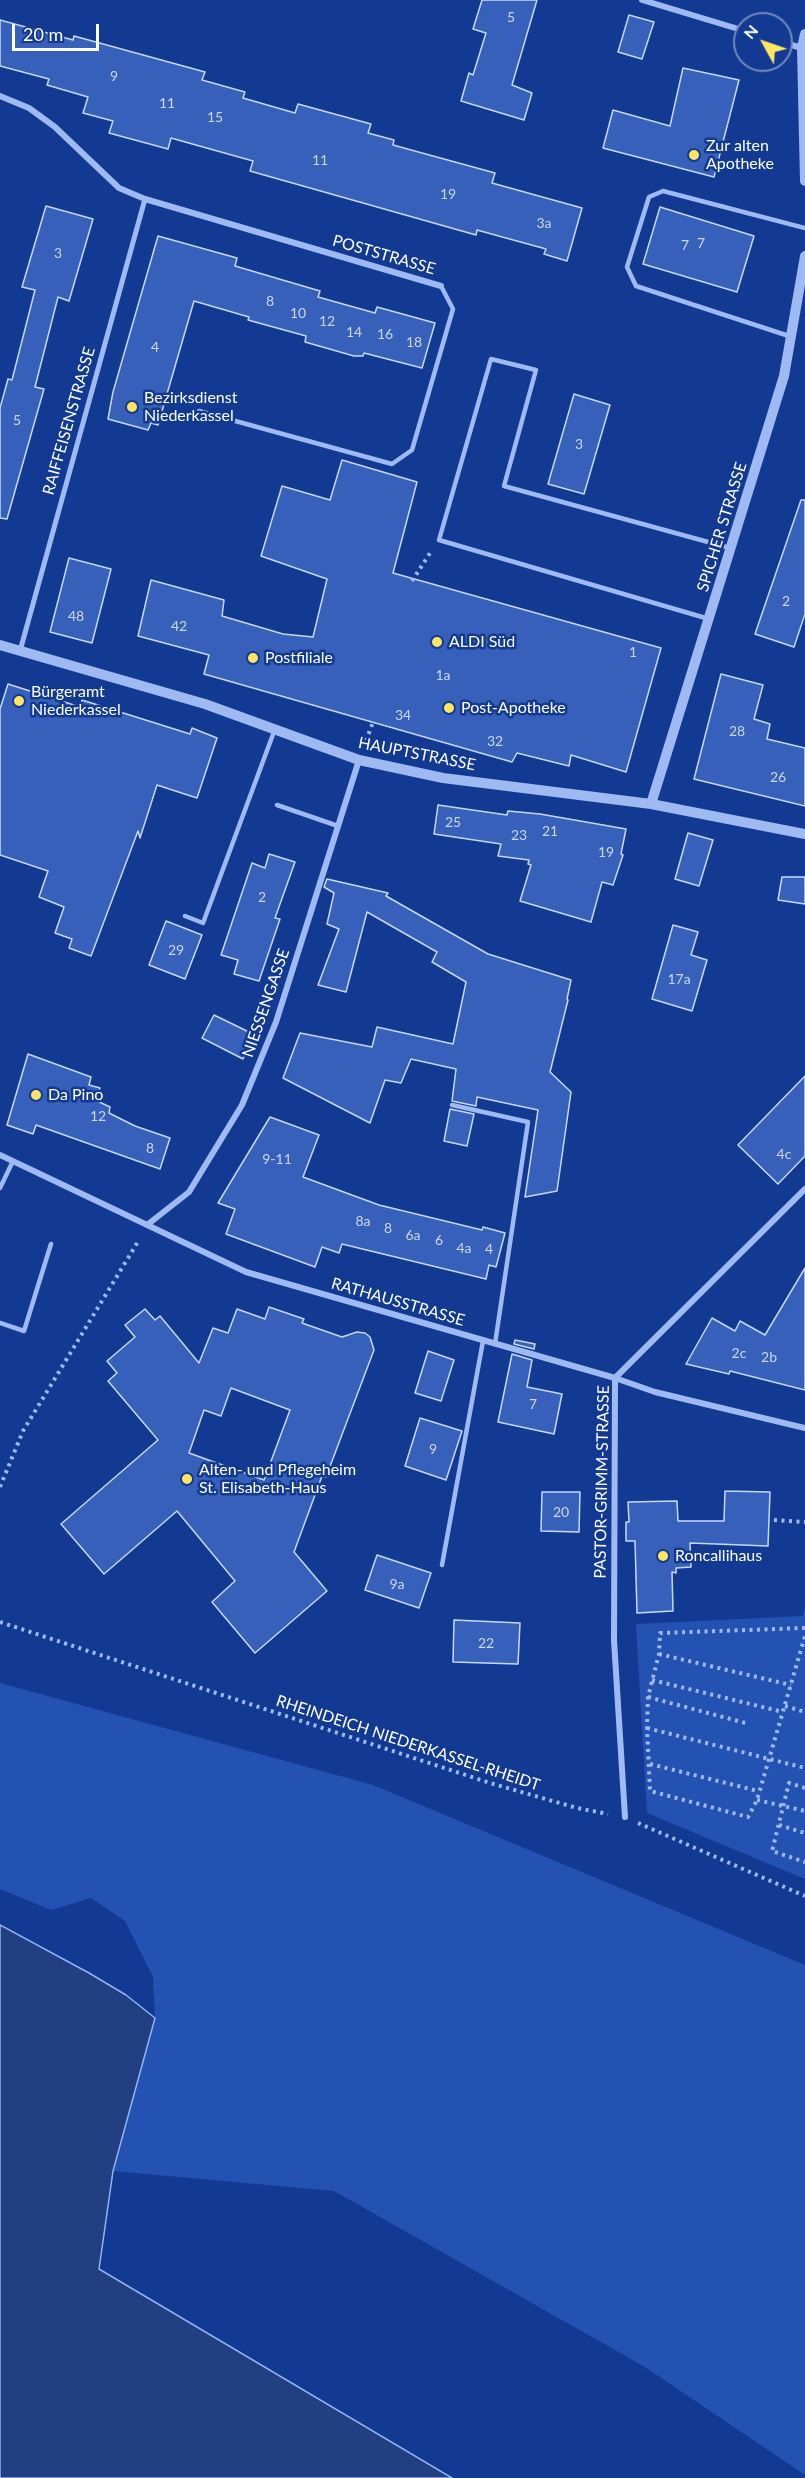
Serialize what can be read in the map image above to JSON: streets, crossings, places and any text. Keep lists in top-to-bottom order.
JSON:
{
  "streets": {
    "street": [
      "POSTSTRASSE",
      "RAIFFEISENSTRASSE",
      "SPICHER STRASSE",
      "HAUPTSTRASSE",
      "NIESSENGASSE",
      "RATHAUSSTRASSE",
      "PASTOR-GRIMM-STRASSE"
    ],
    "path": ["RHEINDEICH NIEDERKASSEL-RHEIDT"]
  },
  "crossings": [
    ["POSTSTRASSE", "RAIFFEISENSTRASSE"],
    ["RAIFFEISENSTRASSE", "HAUPTSTRASSE"],
    ["SPICHER STRASSE", "HAUPTSTRASSE"],
    ["HAUPTSTRASSE", "NIESSENGASSE"],
    ["NIESSENGASSE", "RATHAUSSTRASSE"],
    ["RATHAUSSTRASSE", "PASTOR-GRIMM-STRASSE"],
    ["PASTOR-GRIMM-STRASSE", "RHEINDEICH NIEDERKASSEL-RHEIDT"]
  ],
  "places": [
    "Zur alten Apotheke",
    "Bezirksdienst Niederkassel",
    "ALDI Süd",
    "Postfiliale",
    "Bürgeramt Niederkassel",
    "Post-Apotheke",
    "Da Pino",
    "Alten- und Pflegeheim St. Elisabeth-Haus",
    "Roncallihaus"
  ],
  "house_numbers": [
    "5",
    "9",
    "11",
    "15",
    "11",
    "19",
    "3a",
    "7",
    "7",
    "3",
    "8",
    "10",
    "12",
    "14",
    "16",
    "18",
    "4",
    "5",
    "3",
    "2",
    "48",
    "42",
    "1",
    "1a",
    "34",
    "28",
    "32",
    "26",
    "25",
    "21",
    "23",
    "19",
    "2",
    "29",
    "17a",
    "12",
    "8",
    "4c",
    "9-11",
    "8a",
    "8",
    "6a",
    "6",
    "4a",
    "4",
    "2c",
    "2b",
    "7",
    "9",
    "20",
    "9a",
    "22"
  ],
  "scale_bar": "20 m",
  "north": "top left"
}
